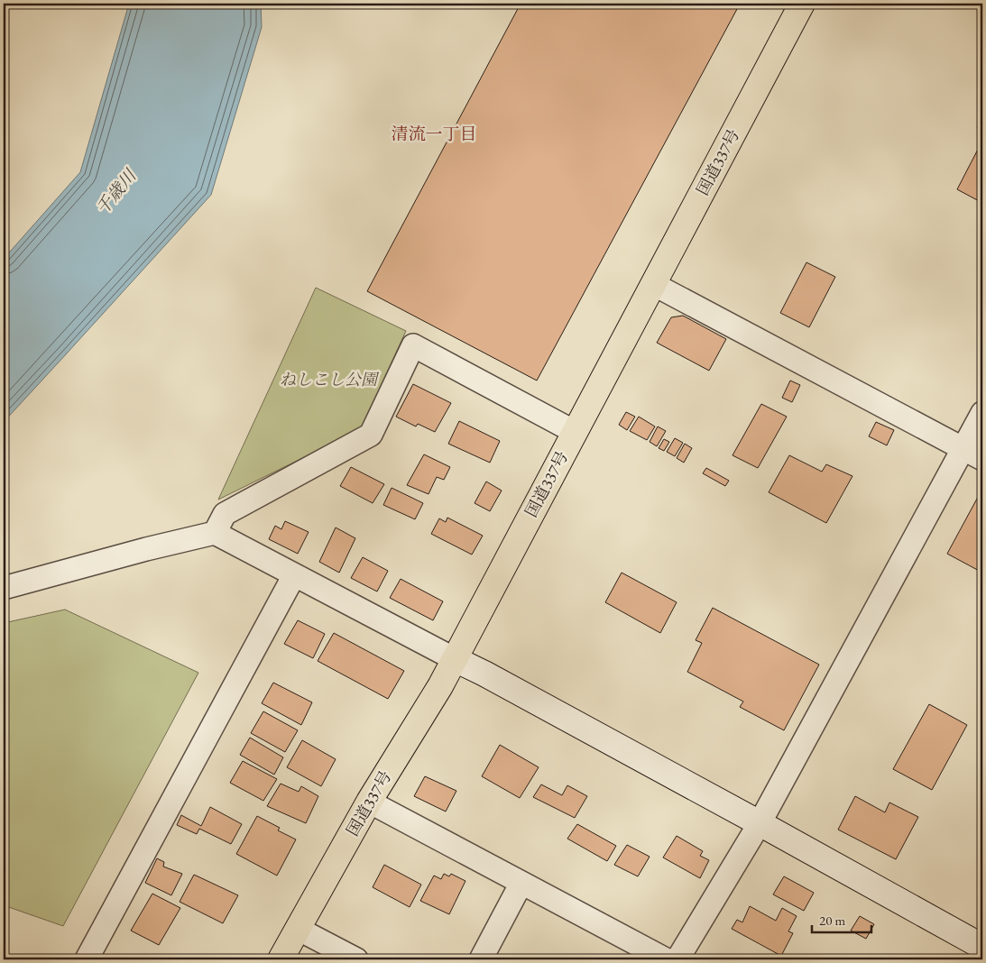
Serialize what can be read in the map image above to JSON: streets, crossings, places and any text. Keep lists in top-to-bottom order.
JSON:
{
  "streets": {
    "highway": ["国道337号"]
  },
  "districts": ["清流一丁目"],
  "water": ["千歳川"],
  "parks": ["ねしこし公園"],
  "scale_bar": "20 m"
}
